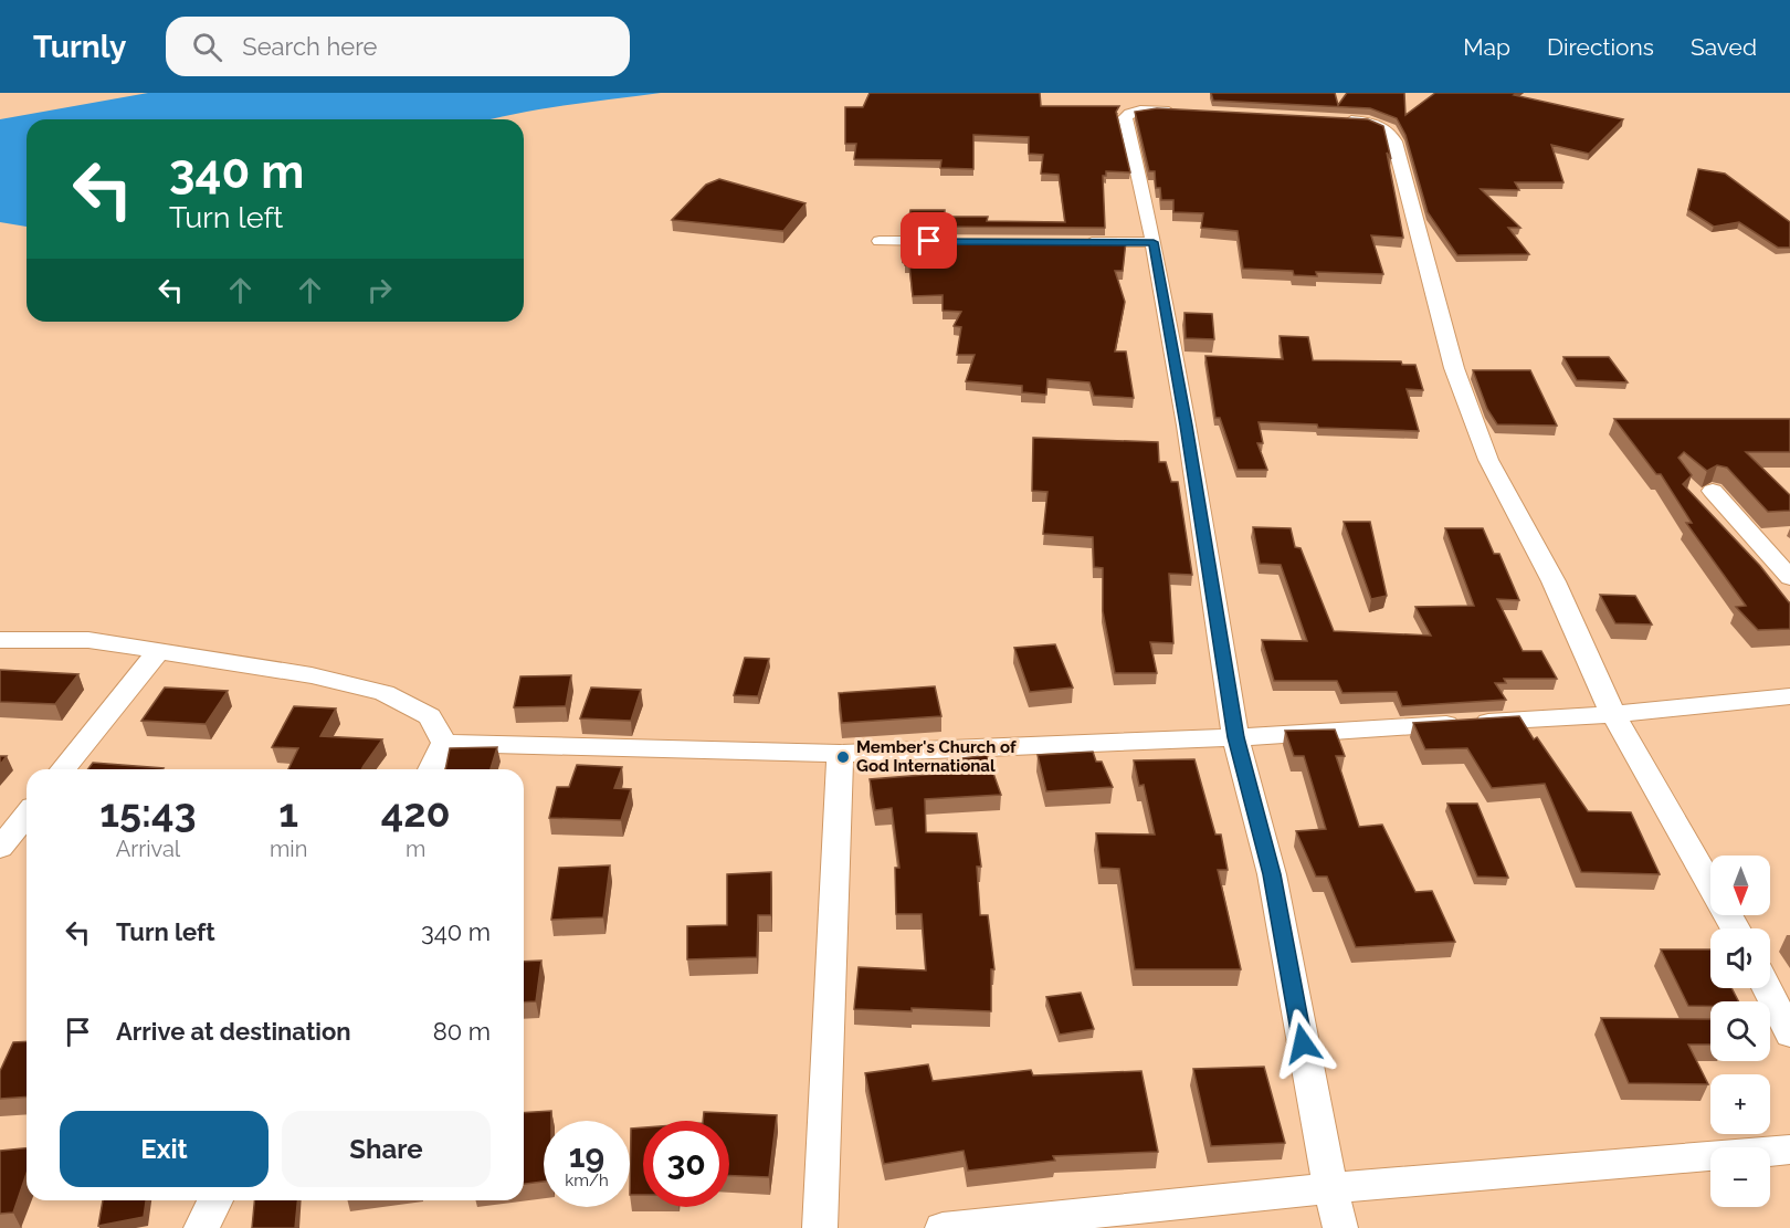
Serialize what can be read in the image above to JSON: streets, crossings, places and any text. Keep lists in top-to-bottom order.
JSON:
{
  "places": ["Member's Church of God International"],
  "north": "bottom",
  "page": {
    "header": "Turnly",
    "search": "Search here",
    "nav": ["Map", "Directions", "Saved"],
    "turn": ["340 m", "Turn left"],
    "eta": [
      "15:43",
      "Arrival",
      "1",
      "min",
      "420",
      "m"
    ],
    "map_buttons": ["+", "−"],
    "list": [
      {
        "name": "Turn left",
        "value": "340 m"
      },
      {
        "name": "Arrive at destination",
        "value": "80 m"
      }
    ],
    "buttons": ["Exit", "Share"],
    "speed": "19 km/h",
    "limit": "30"
  }
}
